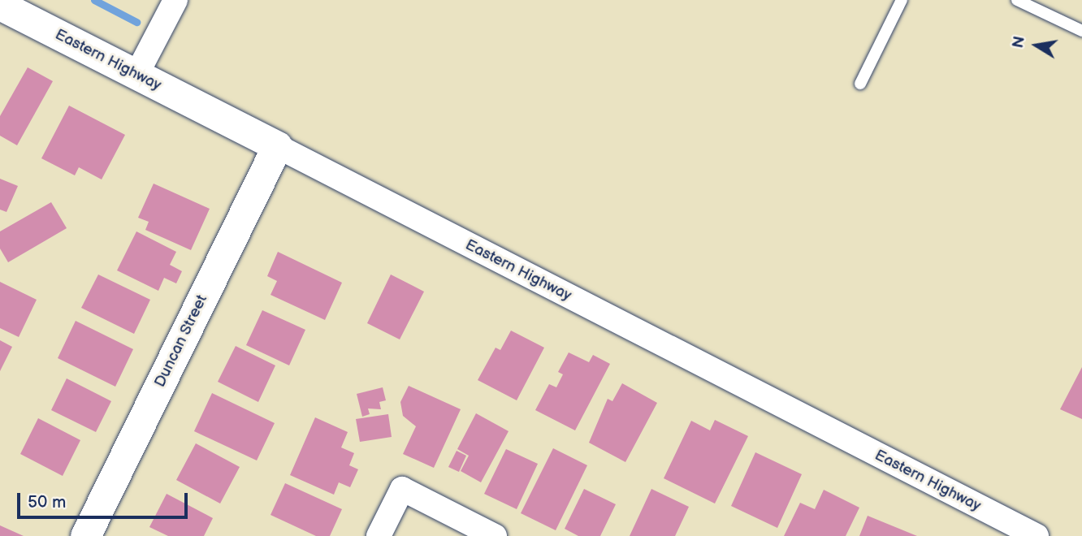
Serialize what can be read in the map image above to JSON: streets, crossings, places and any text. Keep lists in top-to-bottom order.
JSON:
{
  "streets": {
    "street": ["Eastern Highway", "Duncan Street"]
  },
  "crossings": [
    ["Eastern Highway", "Duncan Street"]
  ],
  "scale_bar": "50 m",
  "north": "left"
}
